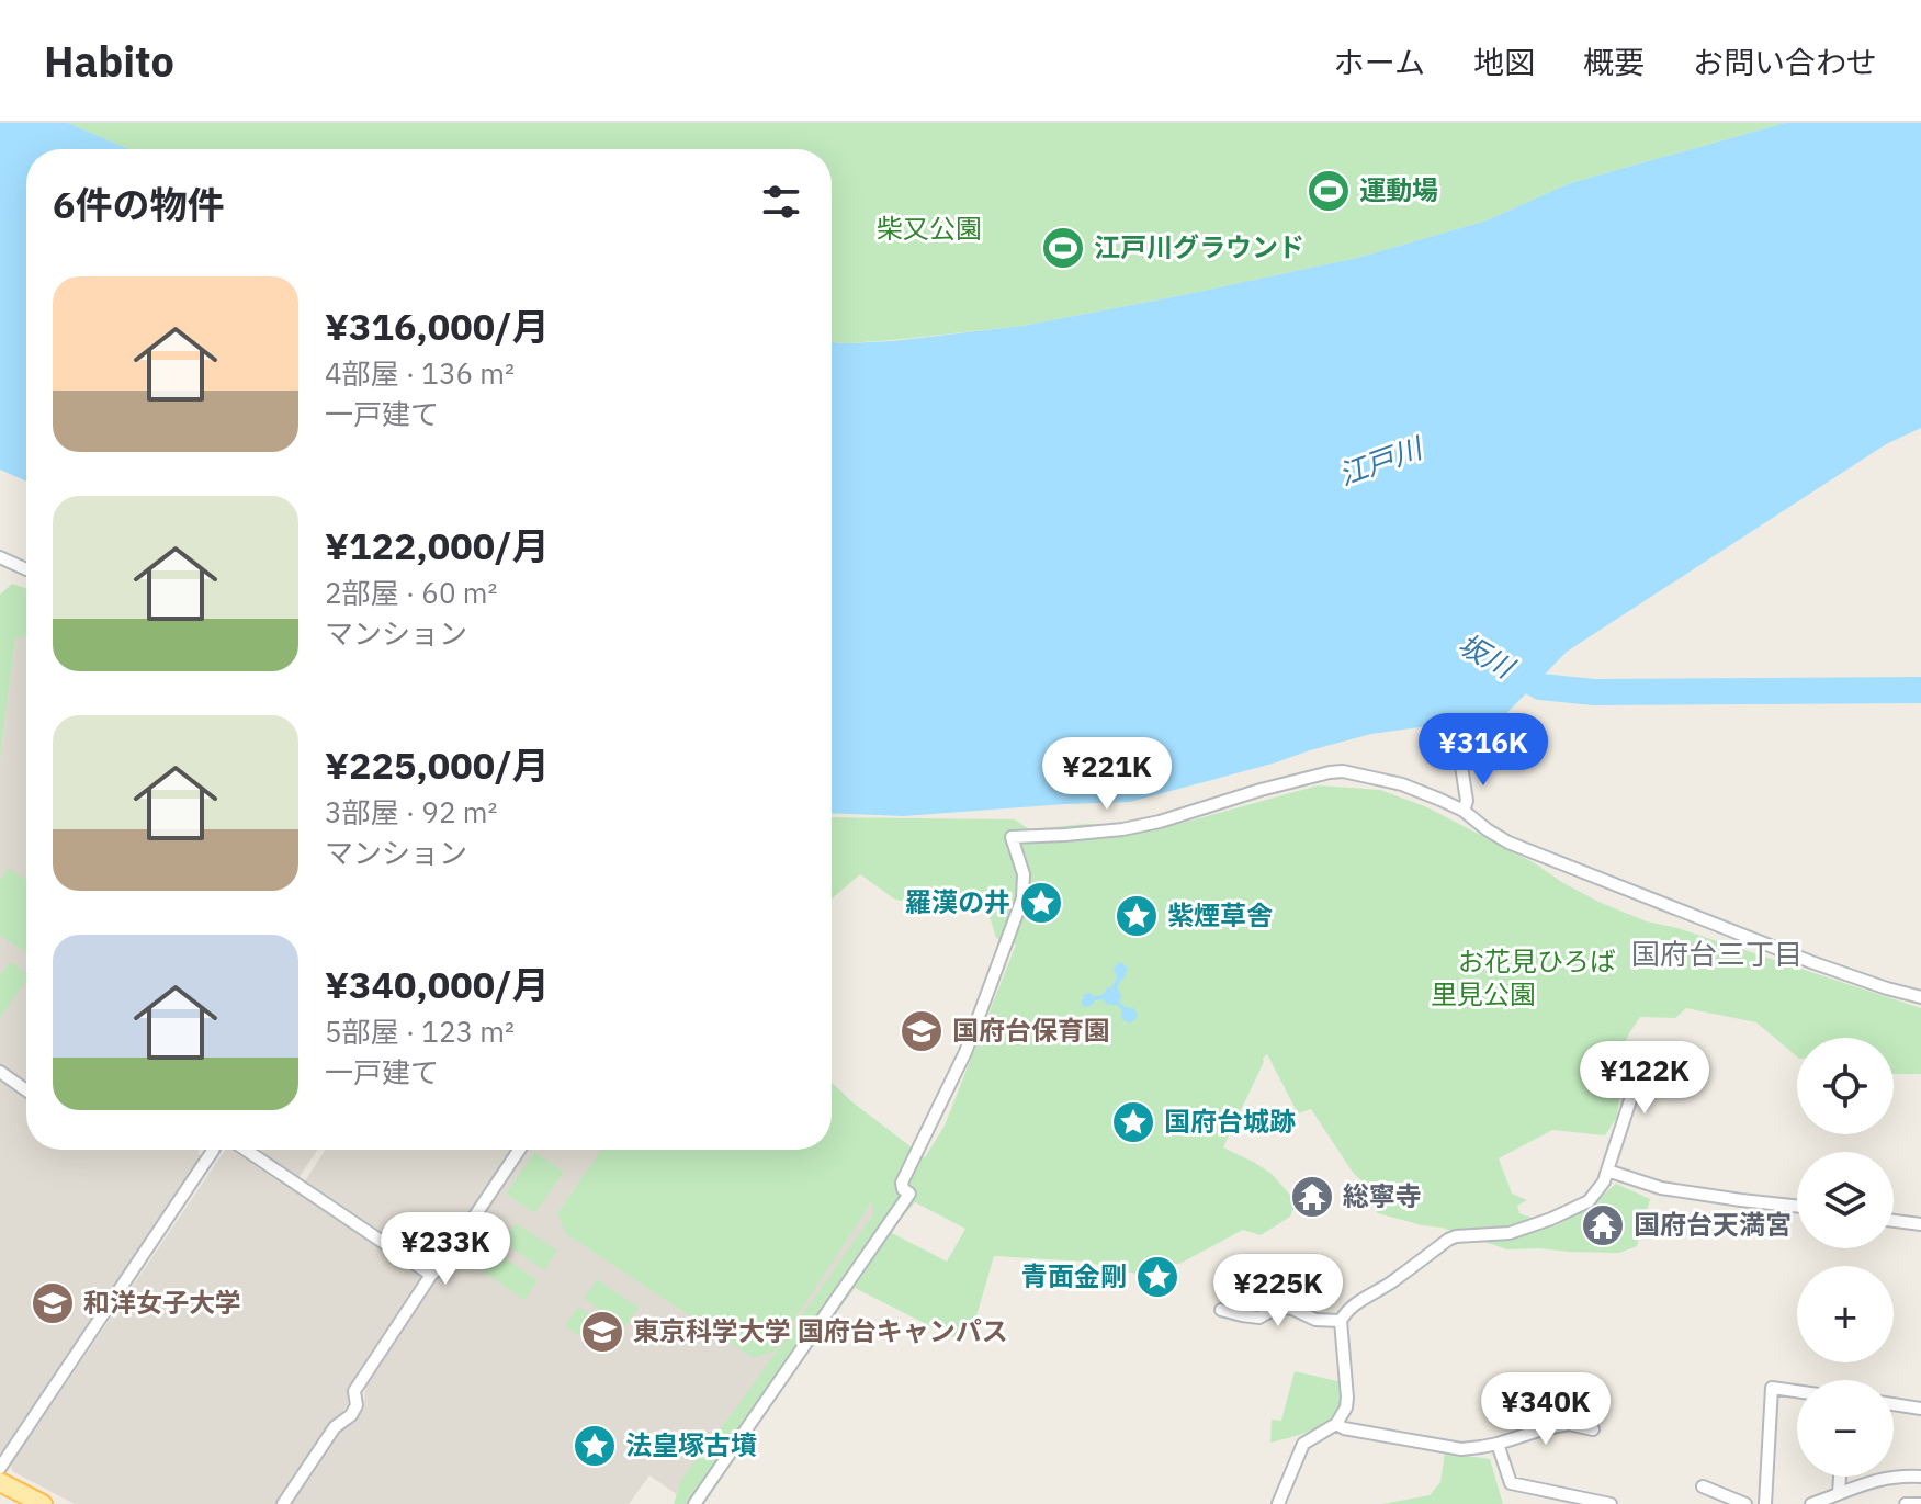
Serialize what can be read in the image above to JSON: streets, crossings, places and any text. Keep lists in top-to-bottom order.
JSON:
{
  "districts": ["国府台三丁目"],
  "water": ["江戸川", "坂川"],
  "parks": ["柴又公園", "お花見ひろば", "里見公園"],
  "places": {
    "sports": ["運動場", "江戸川グラウンド"],
    "place": [
      "羅漢の井",
      "紫煙草舎",
      "国府台城跡",
      "青面金剛",
      "法皇塚古墳"
    ],
    "school or university": ["国府台保育園", "和洋女子大学", "東京科学大学 国府台キャンパス"],
    "temple": ["総寧寺", "国府台天満宮"]
  },
  "page": {
    "header": "Habito",
    "nav": [
      "ホーム",
      "地図",
      "概要",
      "お問い合わせ"
    ],
    "heading": "6件の物件",
    "list": [
      {
        "name": "¥316,000/月",
        "note": "4部屋 · 136 m² · 一戸建て"
      },
      {
        "name": "¥122,000/月",
        "note": "2部屋 · 60 m² · マンション"
      },
      {
        "name": "¥225,000/月",
        "note": "3部屋 · 92 m² · マンション"
      },
      {
        "name": "¥340,000/月",
        "note": "5部屋 · 123 m² · 一戸建て"
      }
    ],
    "price": [
      "¥316K",
      "¥221K",
      "¥122K",
      "¥233K",
      "¥225K",
      "¥340K"
    ],
    "map_buttons": ["+", "−"]
  }
}
